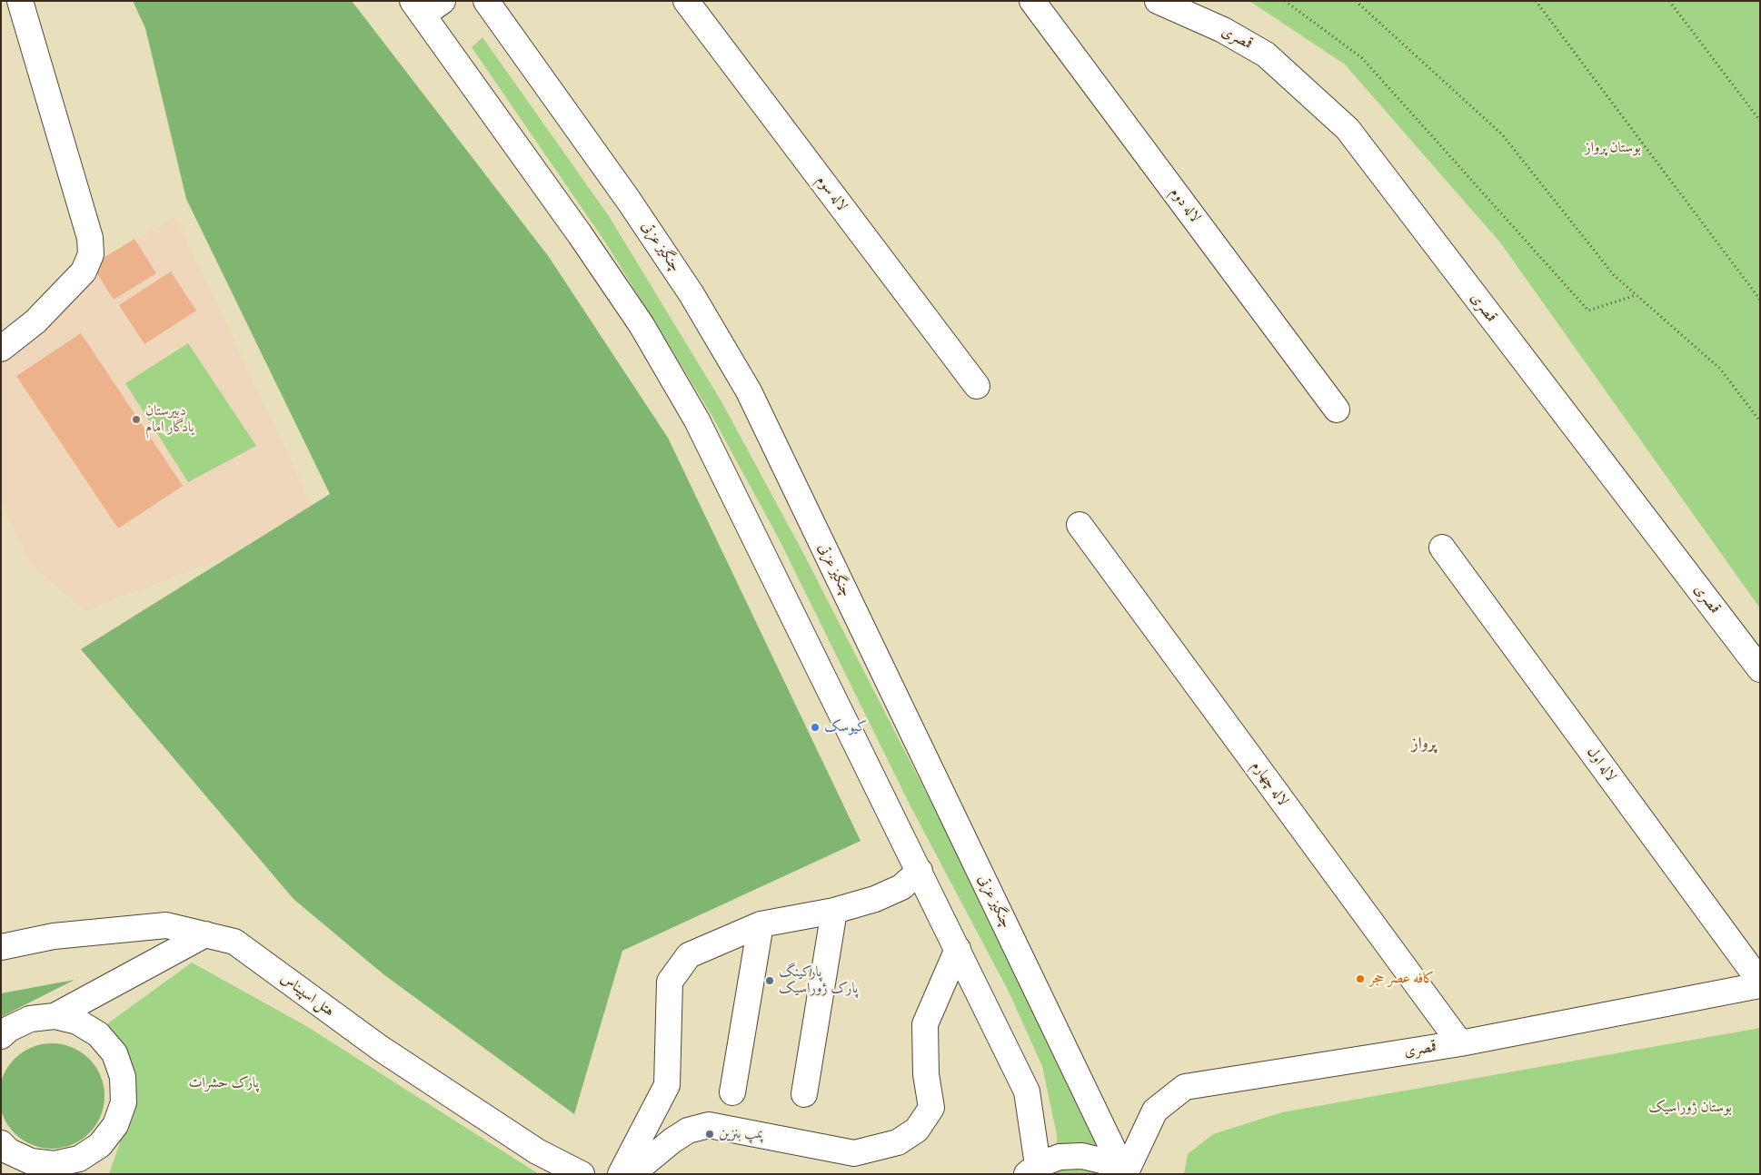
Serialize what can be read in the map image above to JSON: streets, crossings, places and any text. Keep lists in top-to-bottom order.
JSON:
{
  "streets": {
    "street": [
      "قمصری",
      "لاله سوم",
      "لاله دوم",
      "چنگیز عزتی",
      "لاله اول",
      "لاله چهارم",
      "هتل اسپیناس"
    ]
  },
  "crossings": [
    ["قمصری", "چنگیز عزتی"],
    ["قمصری", "لاله چهارم"]
  ],
  "districts": ["پرواز"],
  "parks": ["بوستان پرواز", "پارک حشرات", "بوستان ژوراسیک"],
  "places": [
    "دبیرستان یادگار امام",
    "کیوسک",
    "کافه عصر حجر",
    "پارکینگ پارک ژوراسیک",
    "پمپ بنزین"
  ]
}
